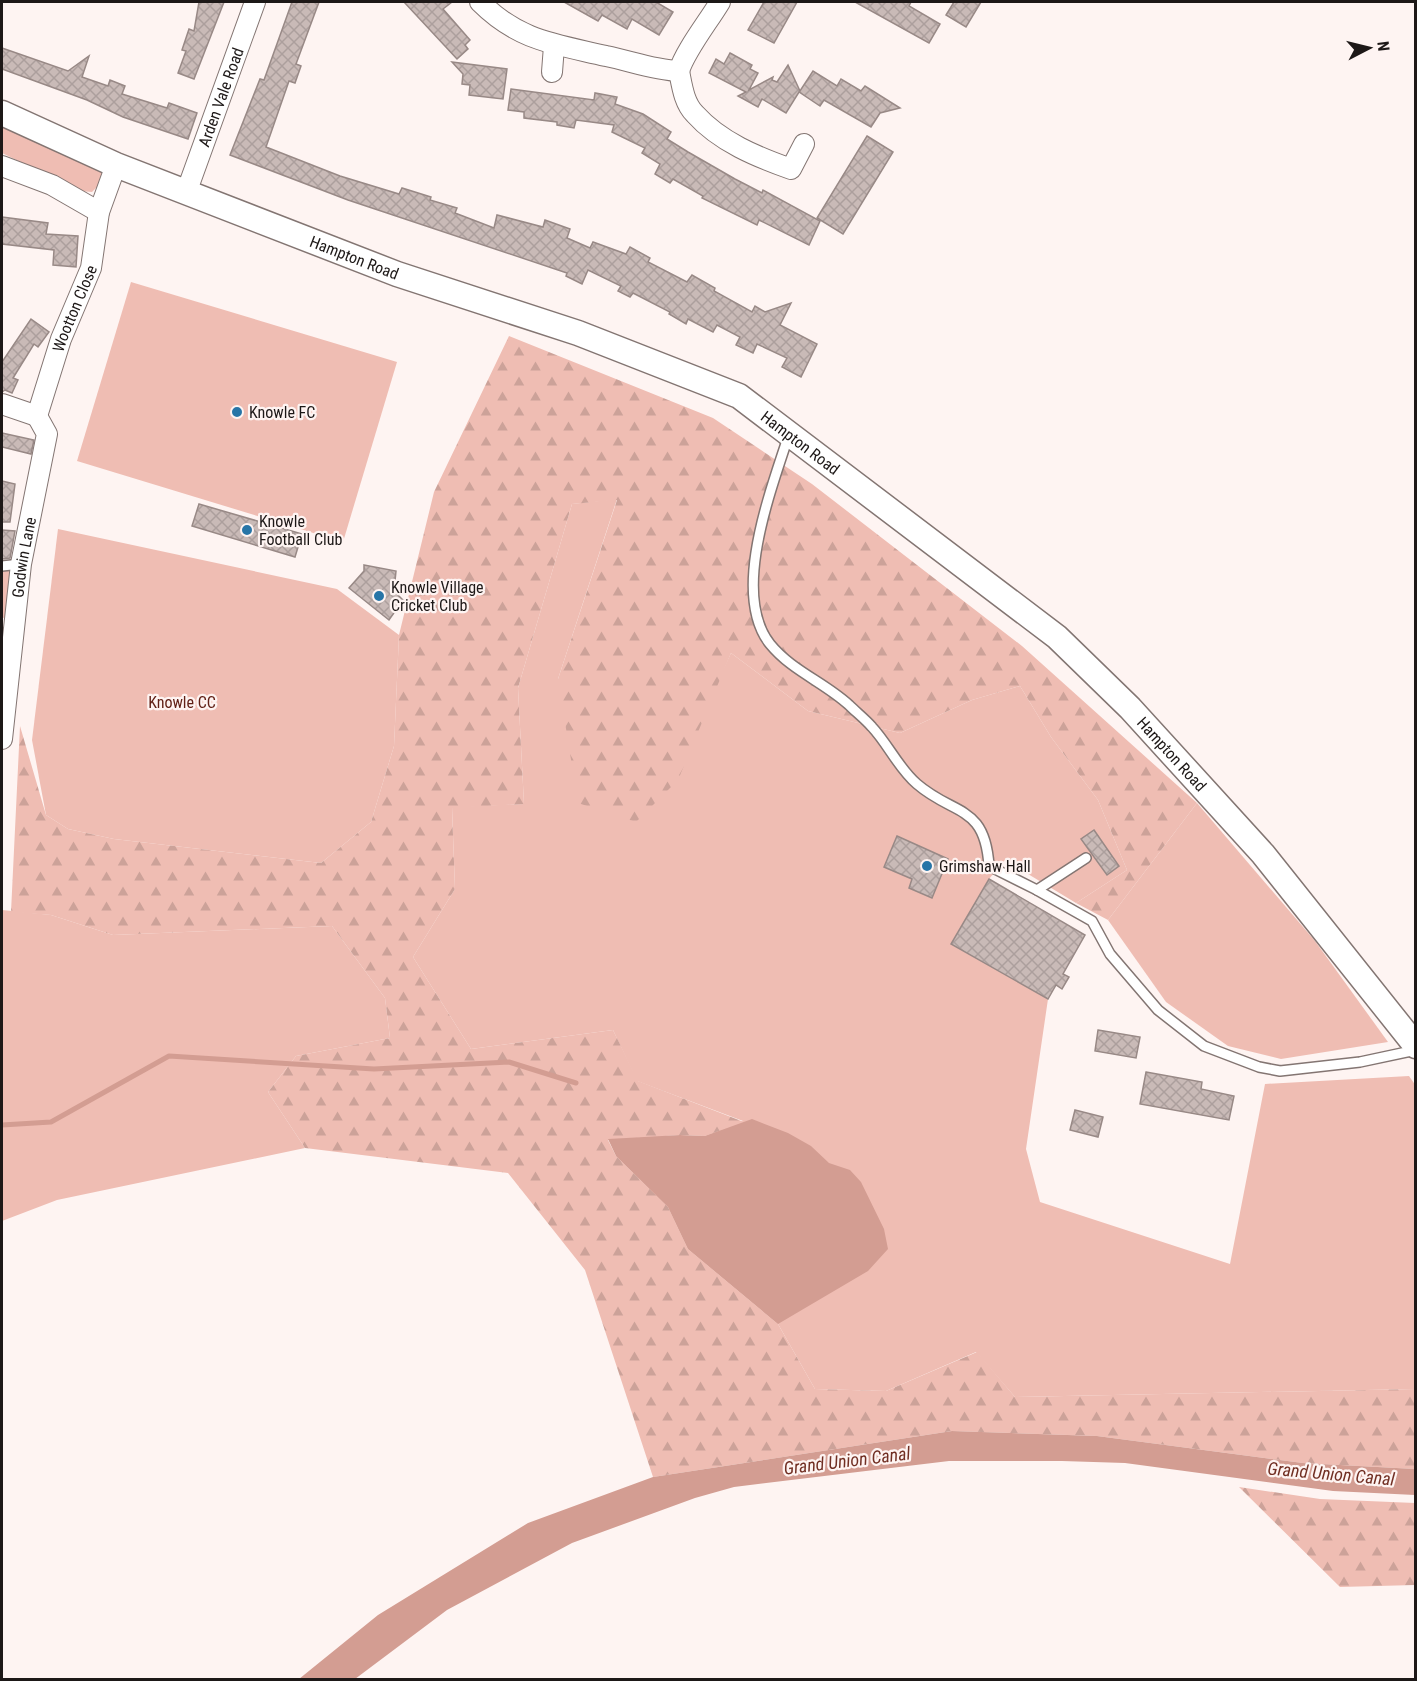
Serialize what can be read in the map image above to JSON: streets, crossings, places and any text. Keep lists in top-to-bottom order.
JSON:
{
  "streets": {
    "street": [
      "Arden Vale Road",
      "Hampton Road",
      "Wootton Close",
      "Godwin Lane"
    ]
  },
  "crossings": [
    ["Arden Vale Road", "Hampton Road"],
    ["Hampton Road", "Wootton Close"],
    ["Wootton Close", "Godwin Lane"]
  ],
  "water": ["Grand Union Canal"],
  "parks": ["Knowle CC"],
  "places": [
    "Knowle FC",
    "Knowle Football Club",
    "Knowle Village Cricket Club",
    "Grimshaw Hall"
  ],
  "north": "right"
}
